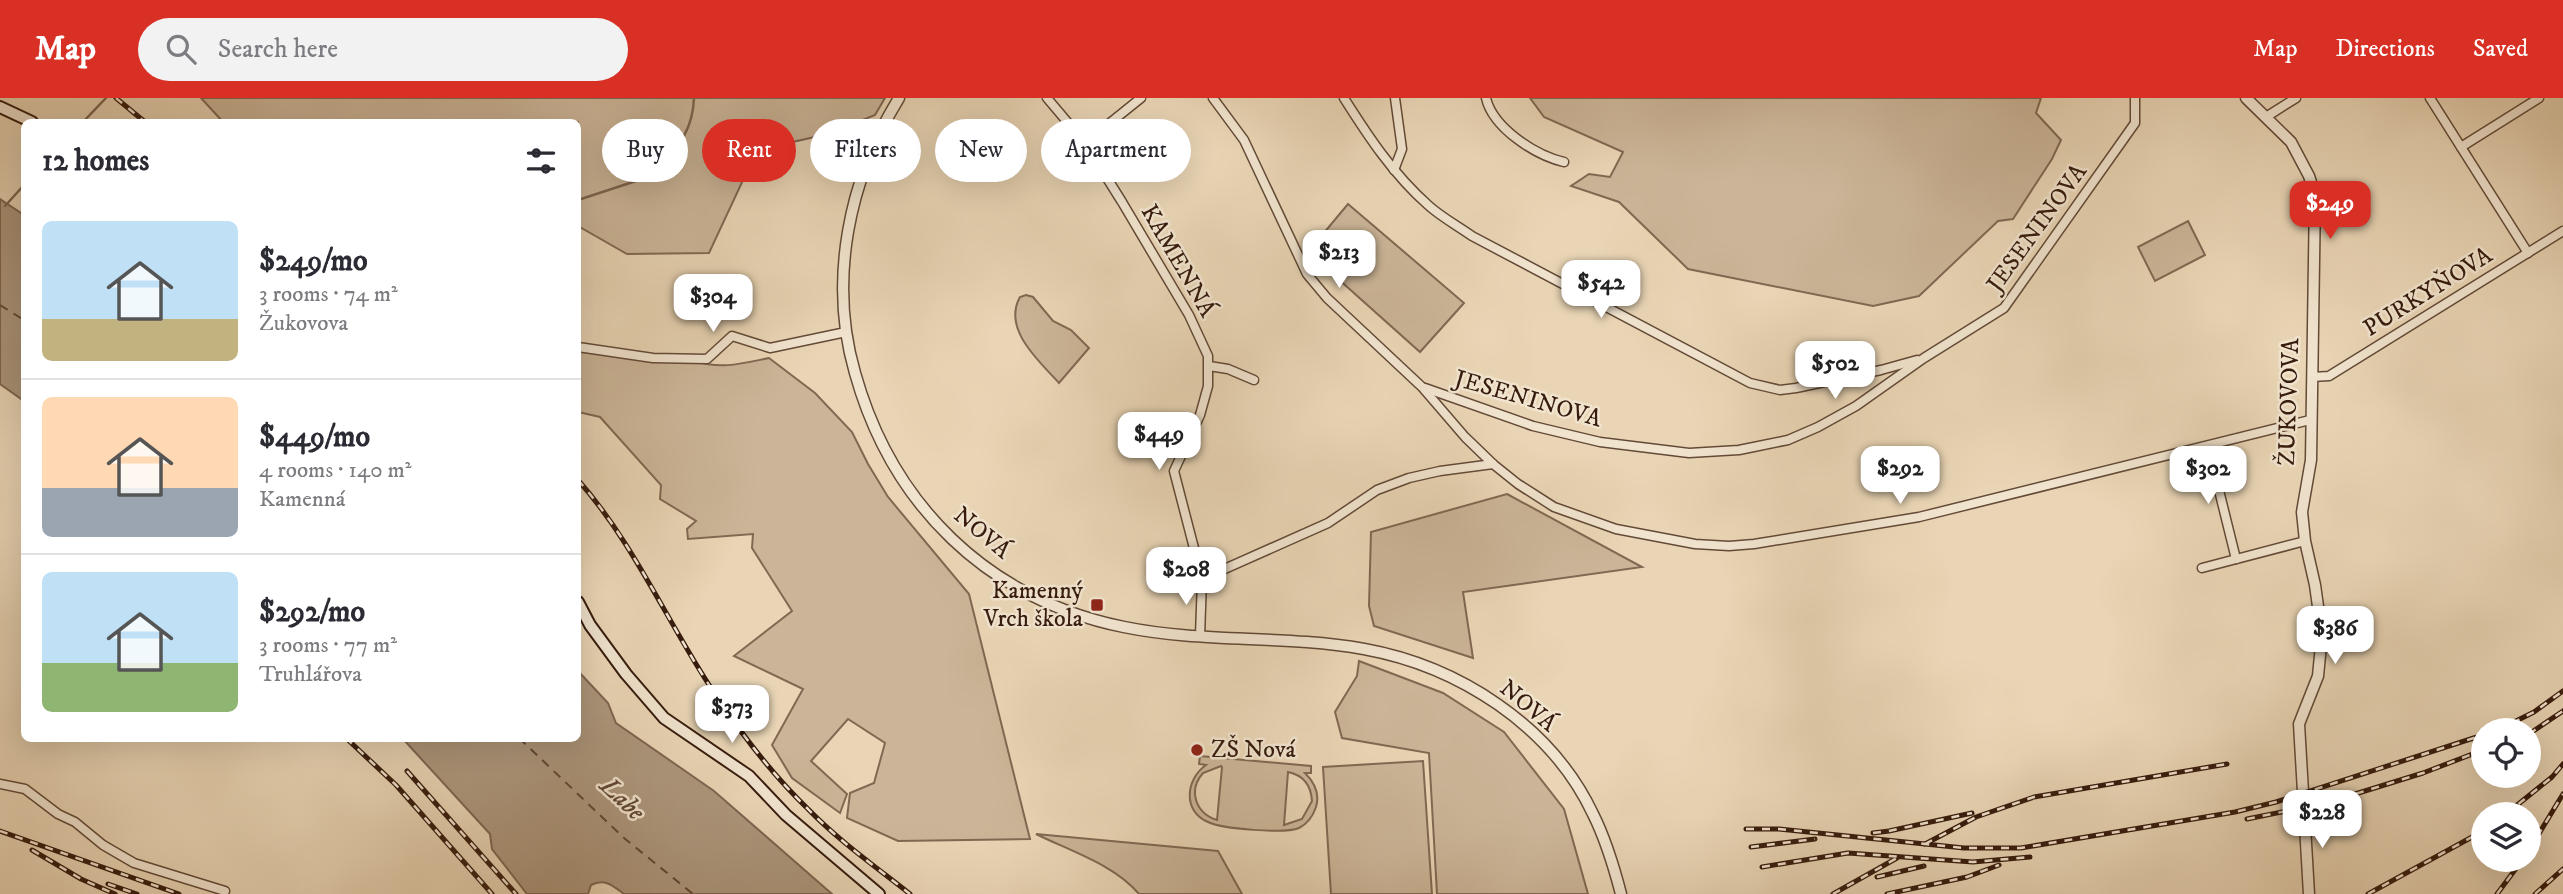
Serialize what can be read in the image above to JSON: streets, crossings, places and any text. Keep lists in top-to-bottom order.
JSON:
{
  "streets": {
    "street": [
      "JESENINOVA",
      "KAMENNÁ",
      "PURKYŇOVA",
      "ŽUKOVOVA",
      "NOVÁ"
    ]
  },
  "crossings": [
    ["KAMENNÁ", "NOVÁ"],
    ["PURKYŇOVA", "ŽUKOVOVA"]
  ],
  "water": ["Labe"],
  "places": {
    "transit": ["Kamenný Vrch škola"],
    "other": ["ZŠ Nová"]
  },
  "page": {
    "header": "Map",
    "search": "Search here",
    "nav": ["Map", "Directions", "Saved"],
    "chip": [
      "Buy",
      "Rent",
      "Filters",
      "New",
      "Apartment"
    ],
    "heading": "12 homes",
    "price": [
      "$249",
      "$213",
      "$542",
      "$304",
      "$502",
      "$449",
      "$292",
      "$302",
      "$208",
      "$386",
      "$373",
      "$228"
    ],
    "list": [
      {
        "name": "$249/mo",
        "note": "3 rooms · 74 m² · Žukovova"
      },
      {
        "name": "$449/mo",
        "note": "4 rooms · 140 m² · Kamenná"
      },
      {
        "name": "$292/mo",
        "note": "3 rooms · 77 m² · Truhlářova"
      }
    ]
  }
}
